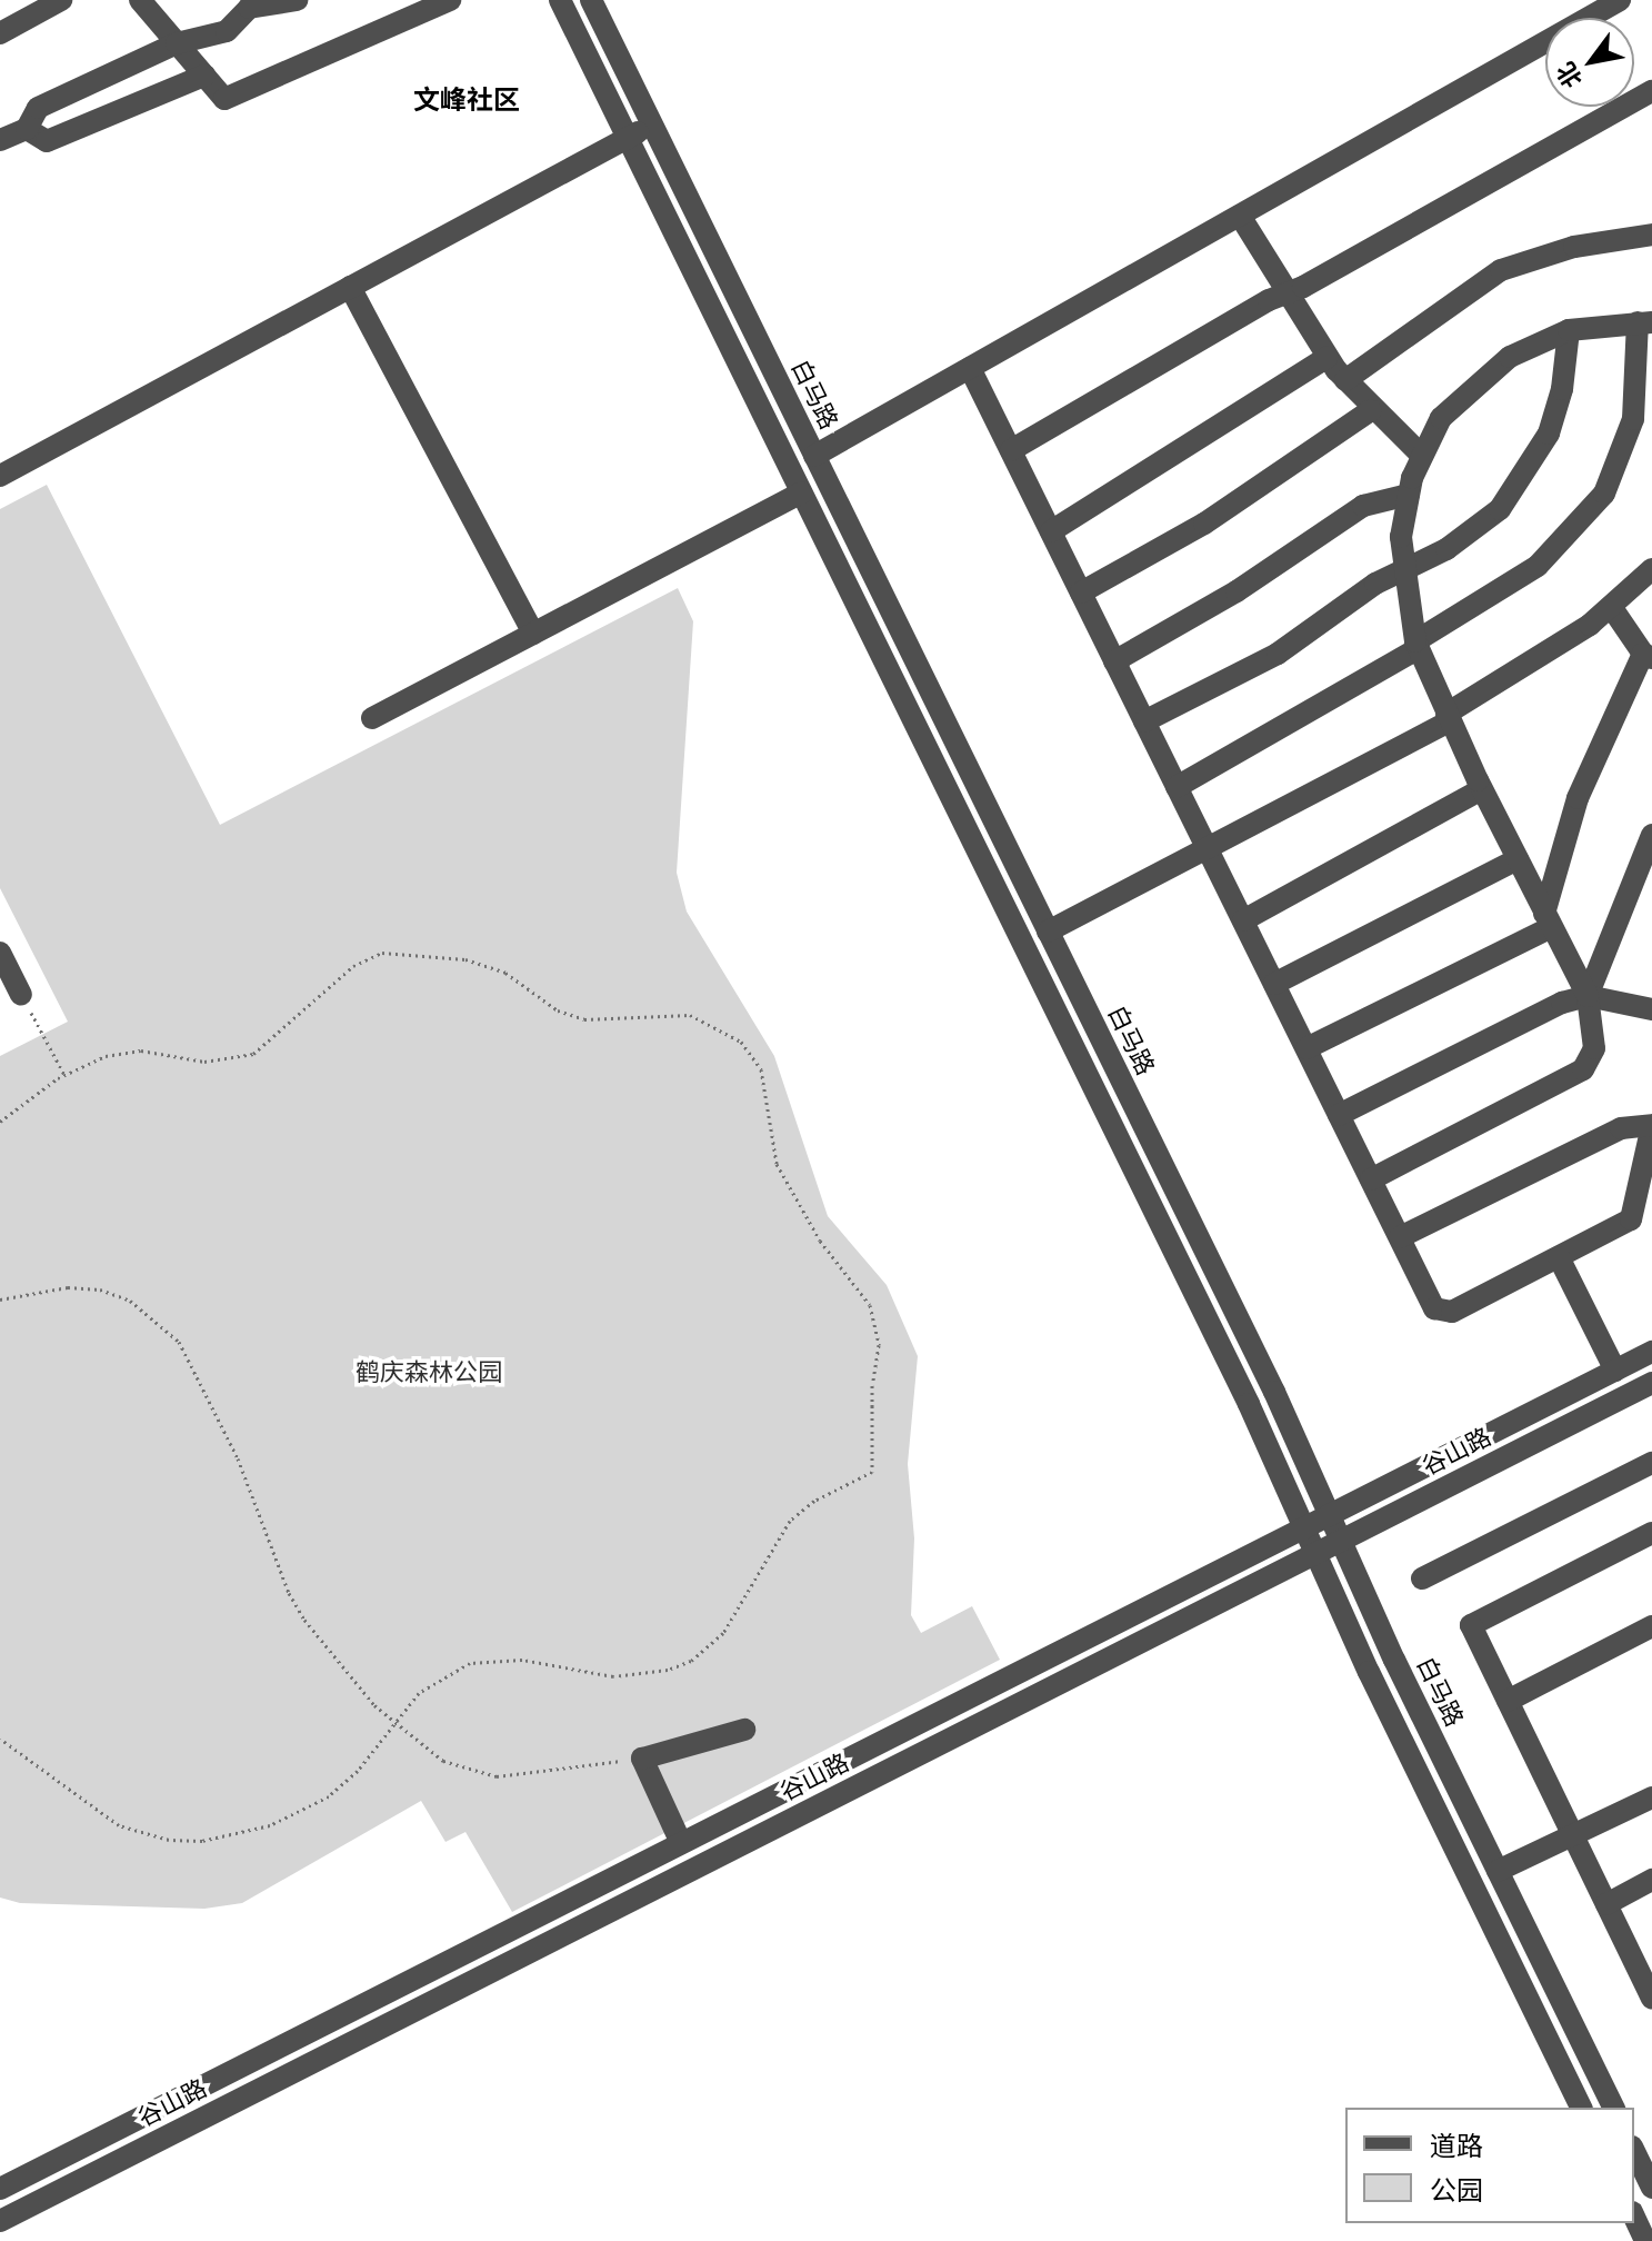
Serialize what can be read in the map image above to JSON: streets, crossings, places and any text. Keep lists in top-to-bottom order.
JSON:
{
  "streets": {
    "street": ["白马路", "谷山路"]
  },
  "crossings": [
    ["白马路", "谷山路"]
  ],
  "districts": ["文峰社区"],
  "parks": ["鹤庆森林公园"],
  "legend": ["道路", "公园"],
  "north": "bottom left"
}
